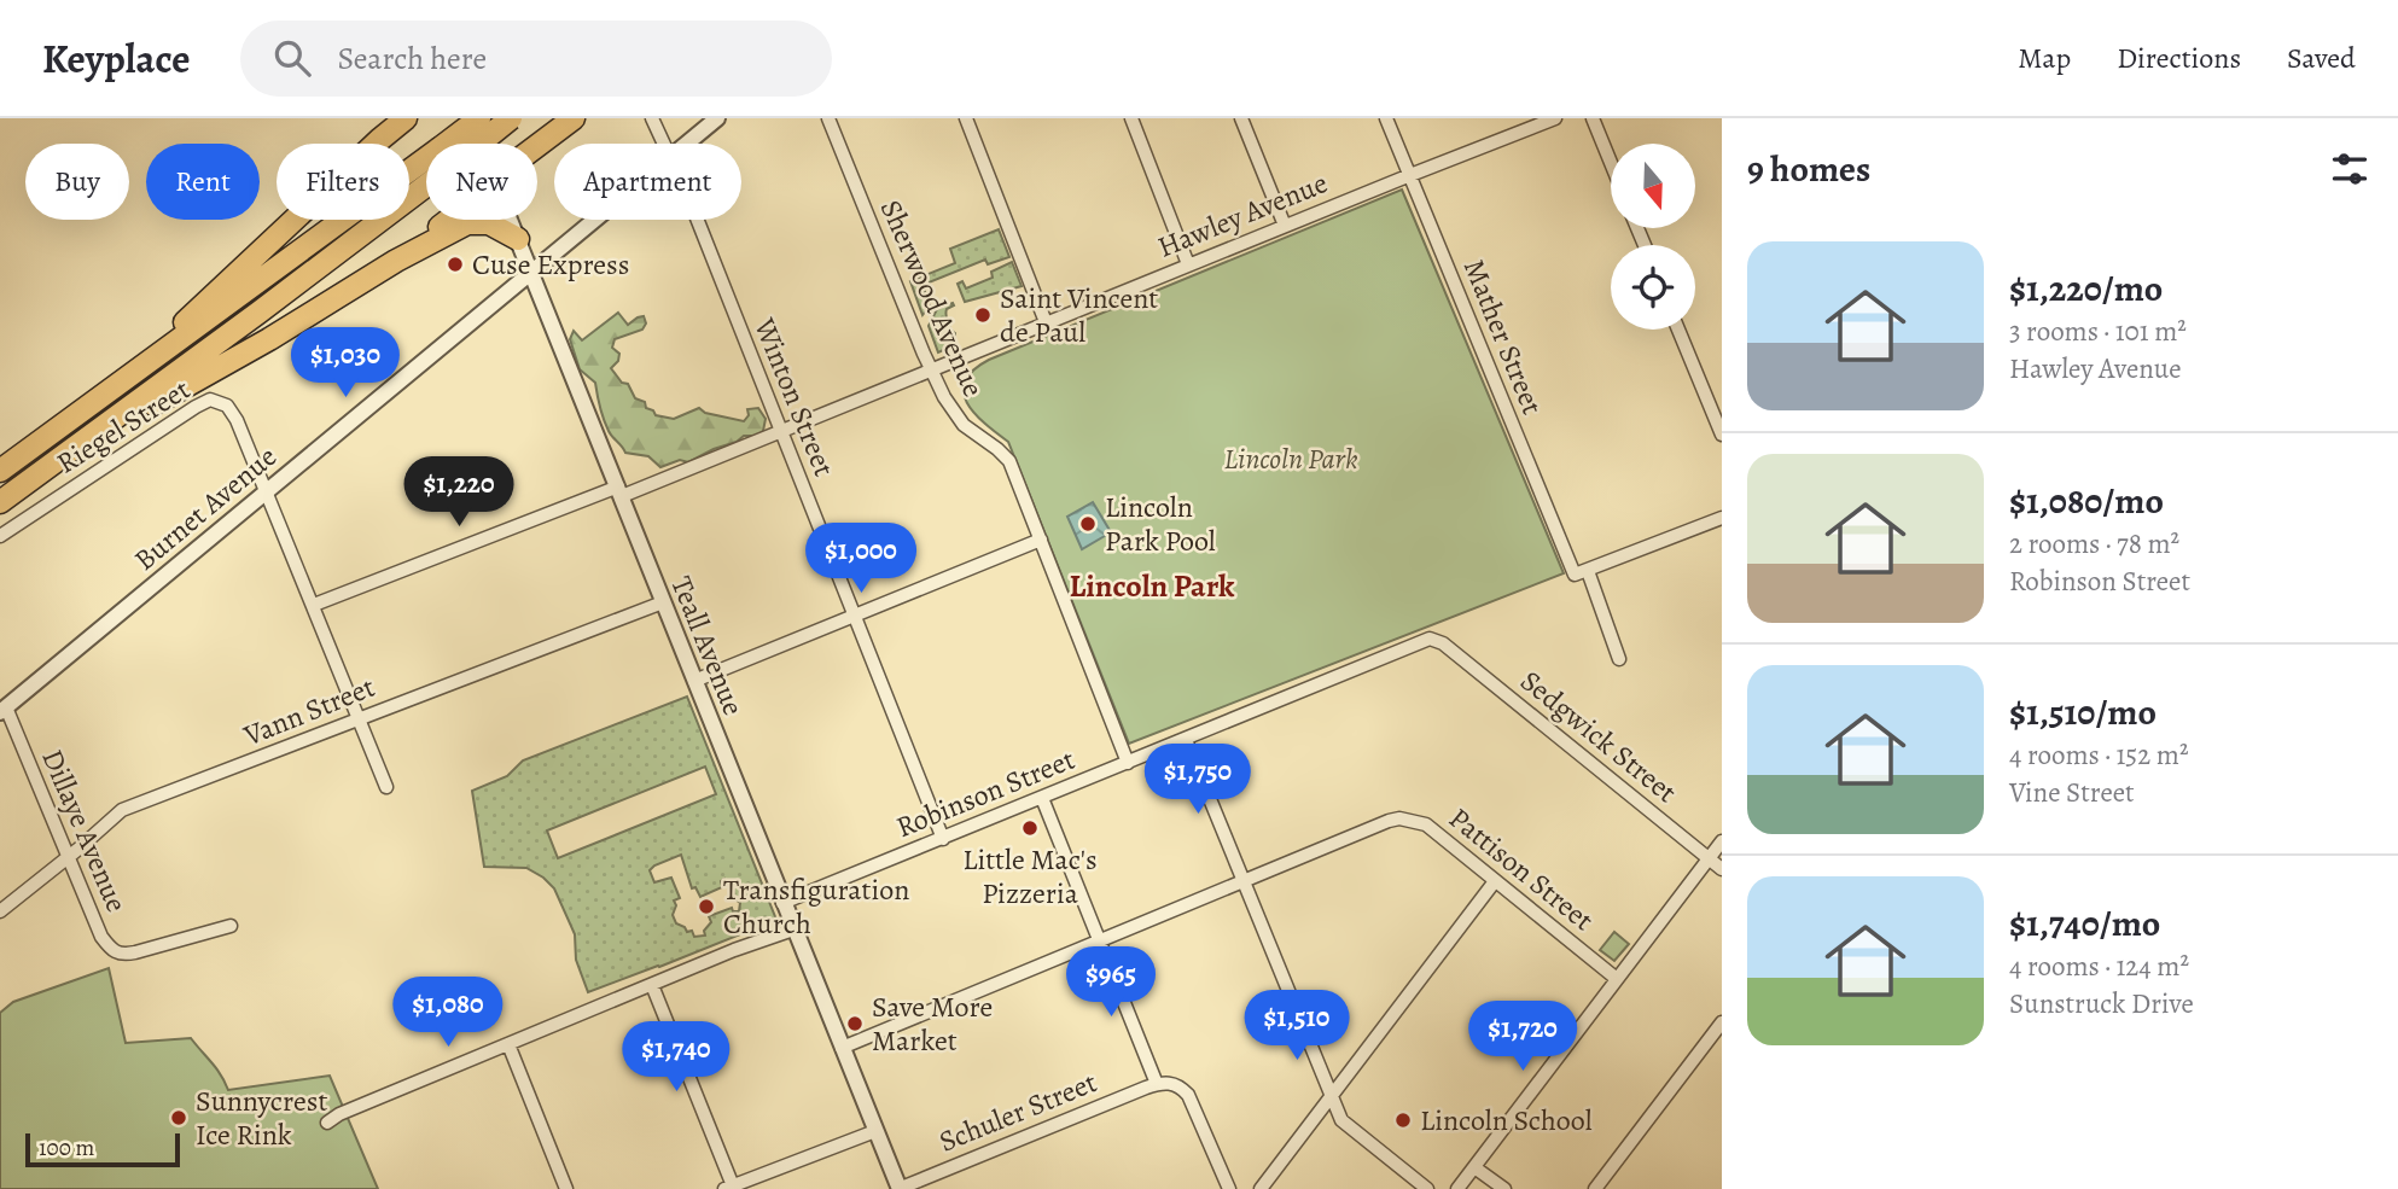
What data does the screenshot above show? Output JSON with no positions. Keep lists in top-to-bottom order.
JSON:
{
  "streets": {
    "street": [
      "Hawley Avenue",
      "Sherwood Avenue",
      "Mather Street",
      "Winton Street",
      "Riegel Street",
      "Burnet Avenue",
      "Teall Avenue",
      "Vann Street",
      "Sedgwick Street",
      "Robinson Street",
      "Dillaye Avenue",
      "Pattison Street",
      "Schuler Street"
    ]
  },
  "crossings": [
    ["Hawley Avenue", "Sherwood Avenue"],
    ["Hawley Avenue", "Mather Street"],
    ["Hawley Avenue", "Winton Street"],
    ["Hawley Avenue", "Teall Avenue"],
    ["Sherwood Avenue", "Robinson Street"],
    ["Winton Street", "Robinson Street"],
    ["Riegel Street", "Burnet Avenue"],
    ["Burnet Avenue", "Teall Avenue"],
    ["Burnet Avenue", "Dillaye Avenue"],
    ["Teall Avenue", "Vann Street"],
    ["Teall Avenue", "Robinson Street"],
    ["Teall Avenue", "Pattison Street"],
    ["Teall Avenue", "Schuler Street"],
    ["Vann Street", "Dillaye Avenue"],
    ["Sedgwick Street", "Robinson Street"]
  ],
  "districts": ["Lincoln Park"],
  "parks": ["Lincoln Park"],
  "places": [
    "Cuse Express",
    "Saint Vincent de Paul",
    "Lincoln Park Pool",
    "Little Mac's Pizzeria",
    "Transfiguration Church",
    "Save More Market",
    "Sunnycrest Ice Rink",
    "Lincoln School"
  ],
  "scale_bar": "100 m",
  "north": "bottom",
  "page": {
    "header": "Keyplace",
    "search": "Search here",
    "nav": ["Map", "Directions", "Saved"],
    "heading": "9 homes",
    "chip": [
      "Buy",
      "Rent",
      "Filters",
      "New",
      "Apartment"
    ],
    "list": [
      {
        "name": "$1,220/mo",
        "note": "3 rooms · 101 m² · Hawley Avenue"
      },
      {
        "name": "$1,080/mo",
        "note": "2 rooms · 78 m² · Robinson Street"
      },
      {
        "name": "$1,510/mo",
        "note": "4 rooms · 152 m² · Vine Street"
      },
      {
        "name": "$1,740/mo",
        "note": "4 rooms · 124 m² · Sunstruck Drive"
      }
    ],
    "price": [
      "$1,030",
      "$1,220",
      "$1,000",
      "$1,750",
      "$965",
      "$1,080",
      "$1,510",
      "$1,720",
      "$1,740"
    ],
    "scale": "100 m"
  }
}
